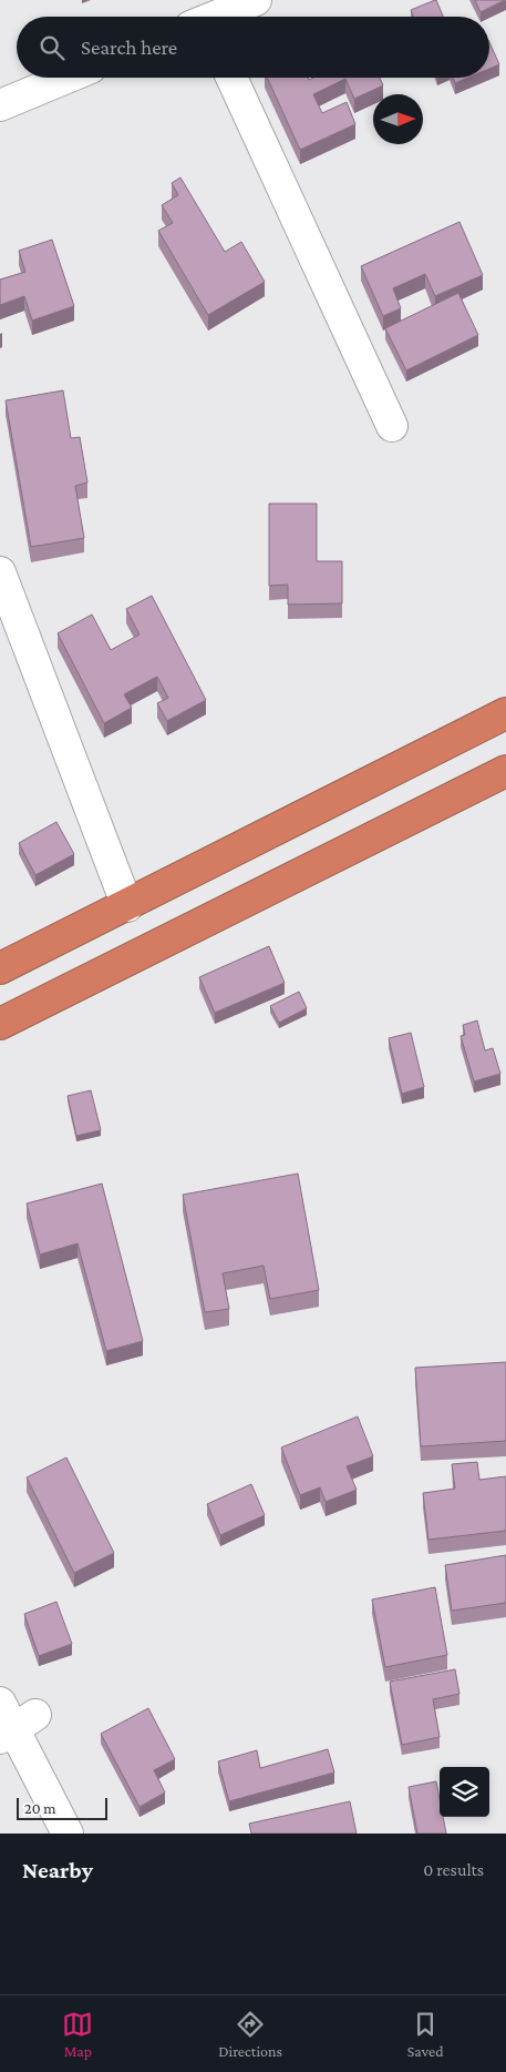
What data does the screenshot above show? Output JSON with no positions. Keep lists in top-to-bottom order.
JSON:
{
  "scale_bar": "20 m",
  "north": "right",
  "page": {
    "search": "Search here",
    "scale": "20 m",
    "heading": ["Nearby", "0 results"],
    "nav": ["Map", "Directions", "Saved"]
  }
}
